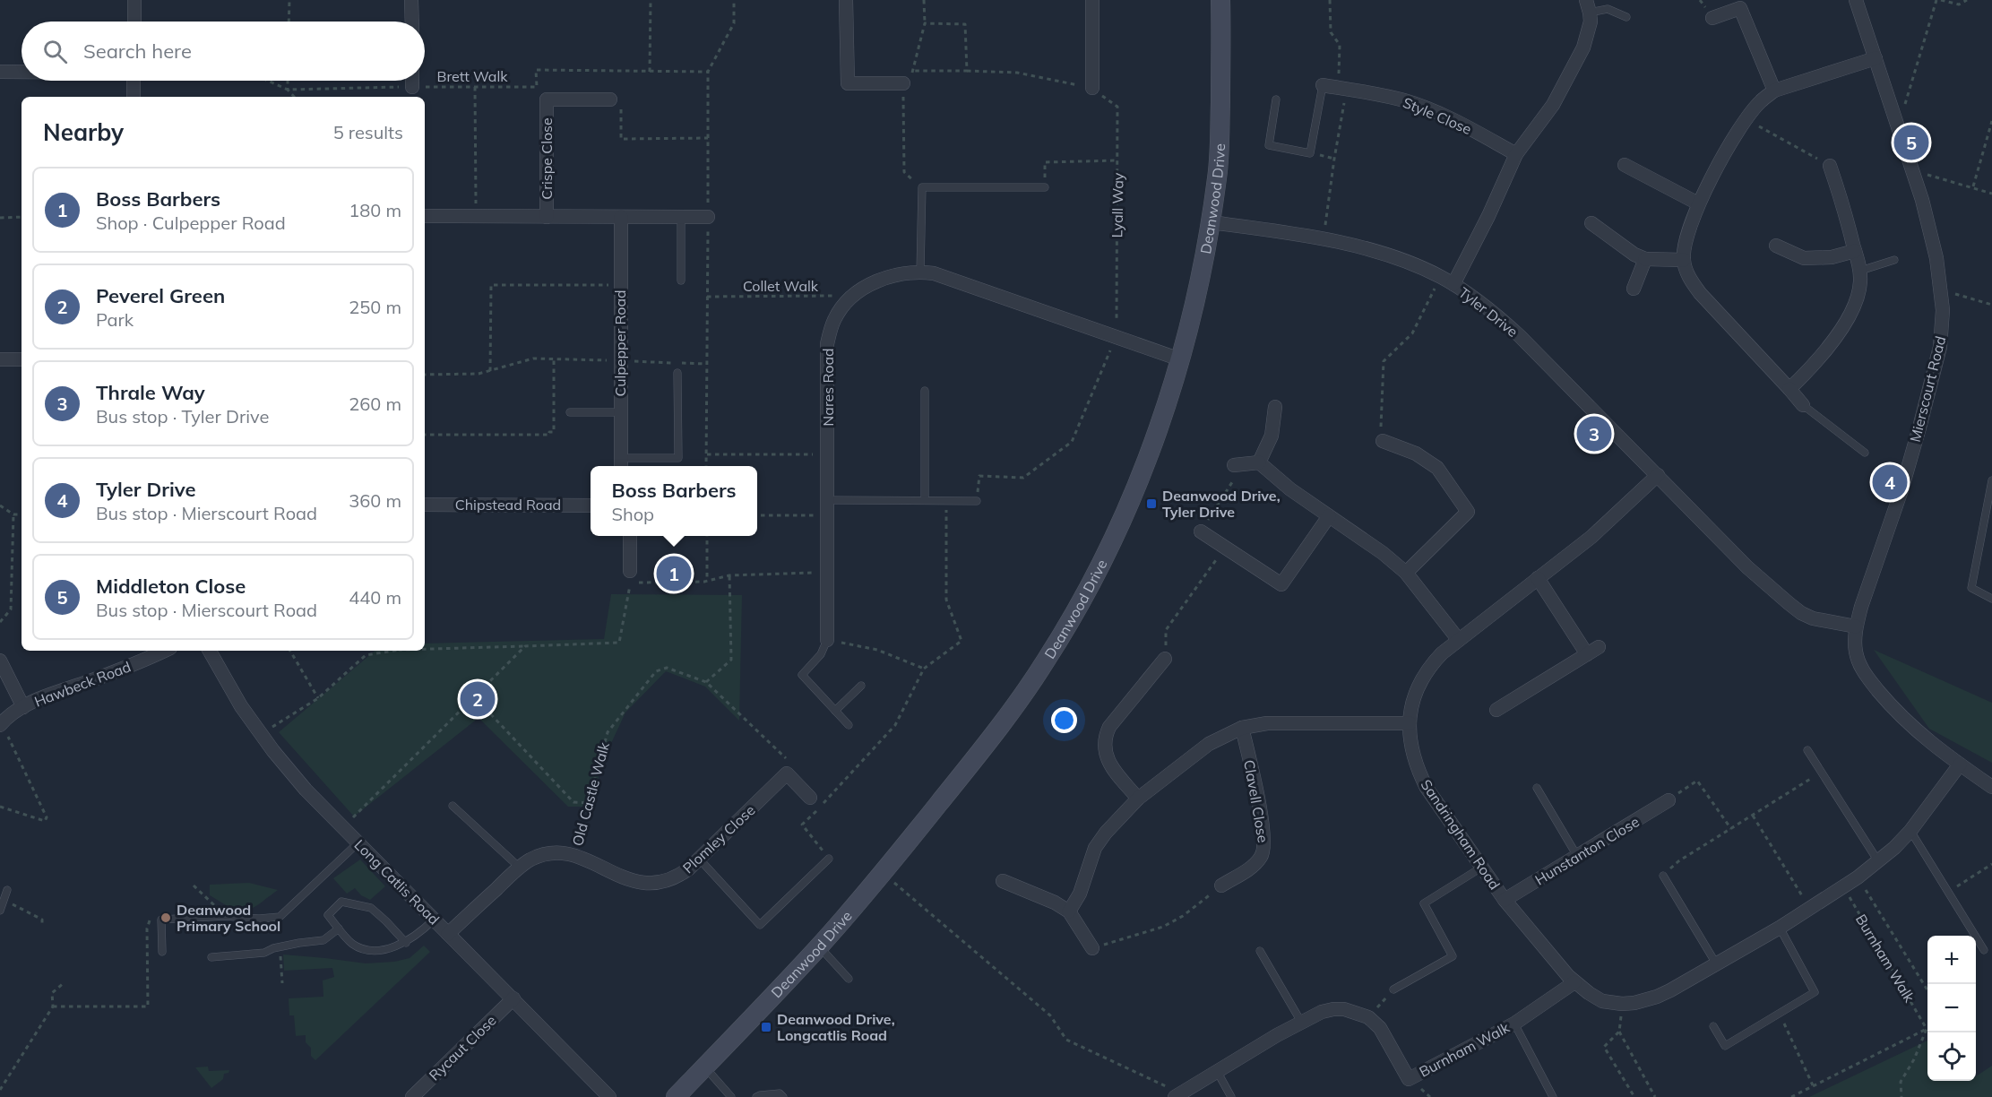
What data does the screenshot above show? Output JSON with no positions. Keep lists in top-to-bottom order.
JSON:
{
  "streets": {
    "street": [
      "Style Close",
      "Crispe Close",
      "Deanwood Drive",
      "Tyler Drive",
      "Culpepper Road",
      "Nares Road",
      "Mierscourt Road",
      "Chipstead Road",
      "Hawbeck Road",
      "Clavell Close",
      "Sandringham Road",
      "Plomley Close",
      "Hunstanton Close",
      "Long Catlis Road",
      "Burnham Walk",
      "Rycaut Close"
    ],
    "path": [
      "Brett Walk",
      "Lyall Way",
      "Collet Walk",
      "Old Castle Walk"
    ]
  },
  "crossings": [
    ["Deanwood Drive", "Tyler Drive"],
    ["Deanwood Drive", "Nares Road"],
    ["Lyall Way", "Nares Road"],
    ["Collet Walk", "Nares Road"],
    ["Tyler Drive", "Mierscourt Road"],
    ["Tyler Drive", "Sandringham Road"],
    ["Mierscourt Road", "Sandringham Road"],
    ["Old Castle Walk", "Plomley Close"],
    ["Sandringham Road", "Hunstanton Close"],
    ["Sandringham Road", "Burnham Walk"],
    ["Plomley Close", "Long Catlis Road"],
    ["Long Catlis Road", "Rycaut Close"]
  ],
  "places": {
    "transit": ["Deanwood Drive, Tyler Drive", "Deanwood Drive, Longcatlis Road"],
    "other": ["Deanwood Primary School"]
  },
  "page": {
    "search": "Search here",
    "heading": ["Nearby", "5 results"],
    "pins": [
      "5",
      "3",
      "4",
      "1",
      "2"
    ],
    "list": [
      {
        "mark": "1",
        "name": "Boss Barbers",
        "note": "Shop · Culpepper Road",
        "value": "180 m"
      },
      {
        "mark": "2",
        "name": "Peverel Green",
        "note": "Park",
        "value": "250 m"
      },
      {
        "mark": "3",
        "name": "Thrale Way",
        "note": "Bus stop · Tyler Drive",
        "value": "260 m"
      },
      {
        "mark": "4",
        "name": "Tyler Drive",
        "note": "Bus stop · Mierscourt Road",
        "value": "360 m"
      },
      {
        "mark": "5",
        "name": "Middleton Close",
        "note": "Bus stop · Mierscourt Road",
        "value": "440 m"
      }
    ],
    "popup": ["Boss Barbers", "Shop"],
    "map_buttons": ["+", "−"]
  }
}
